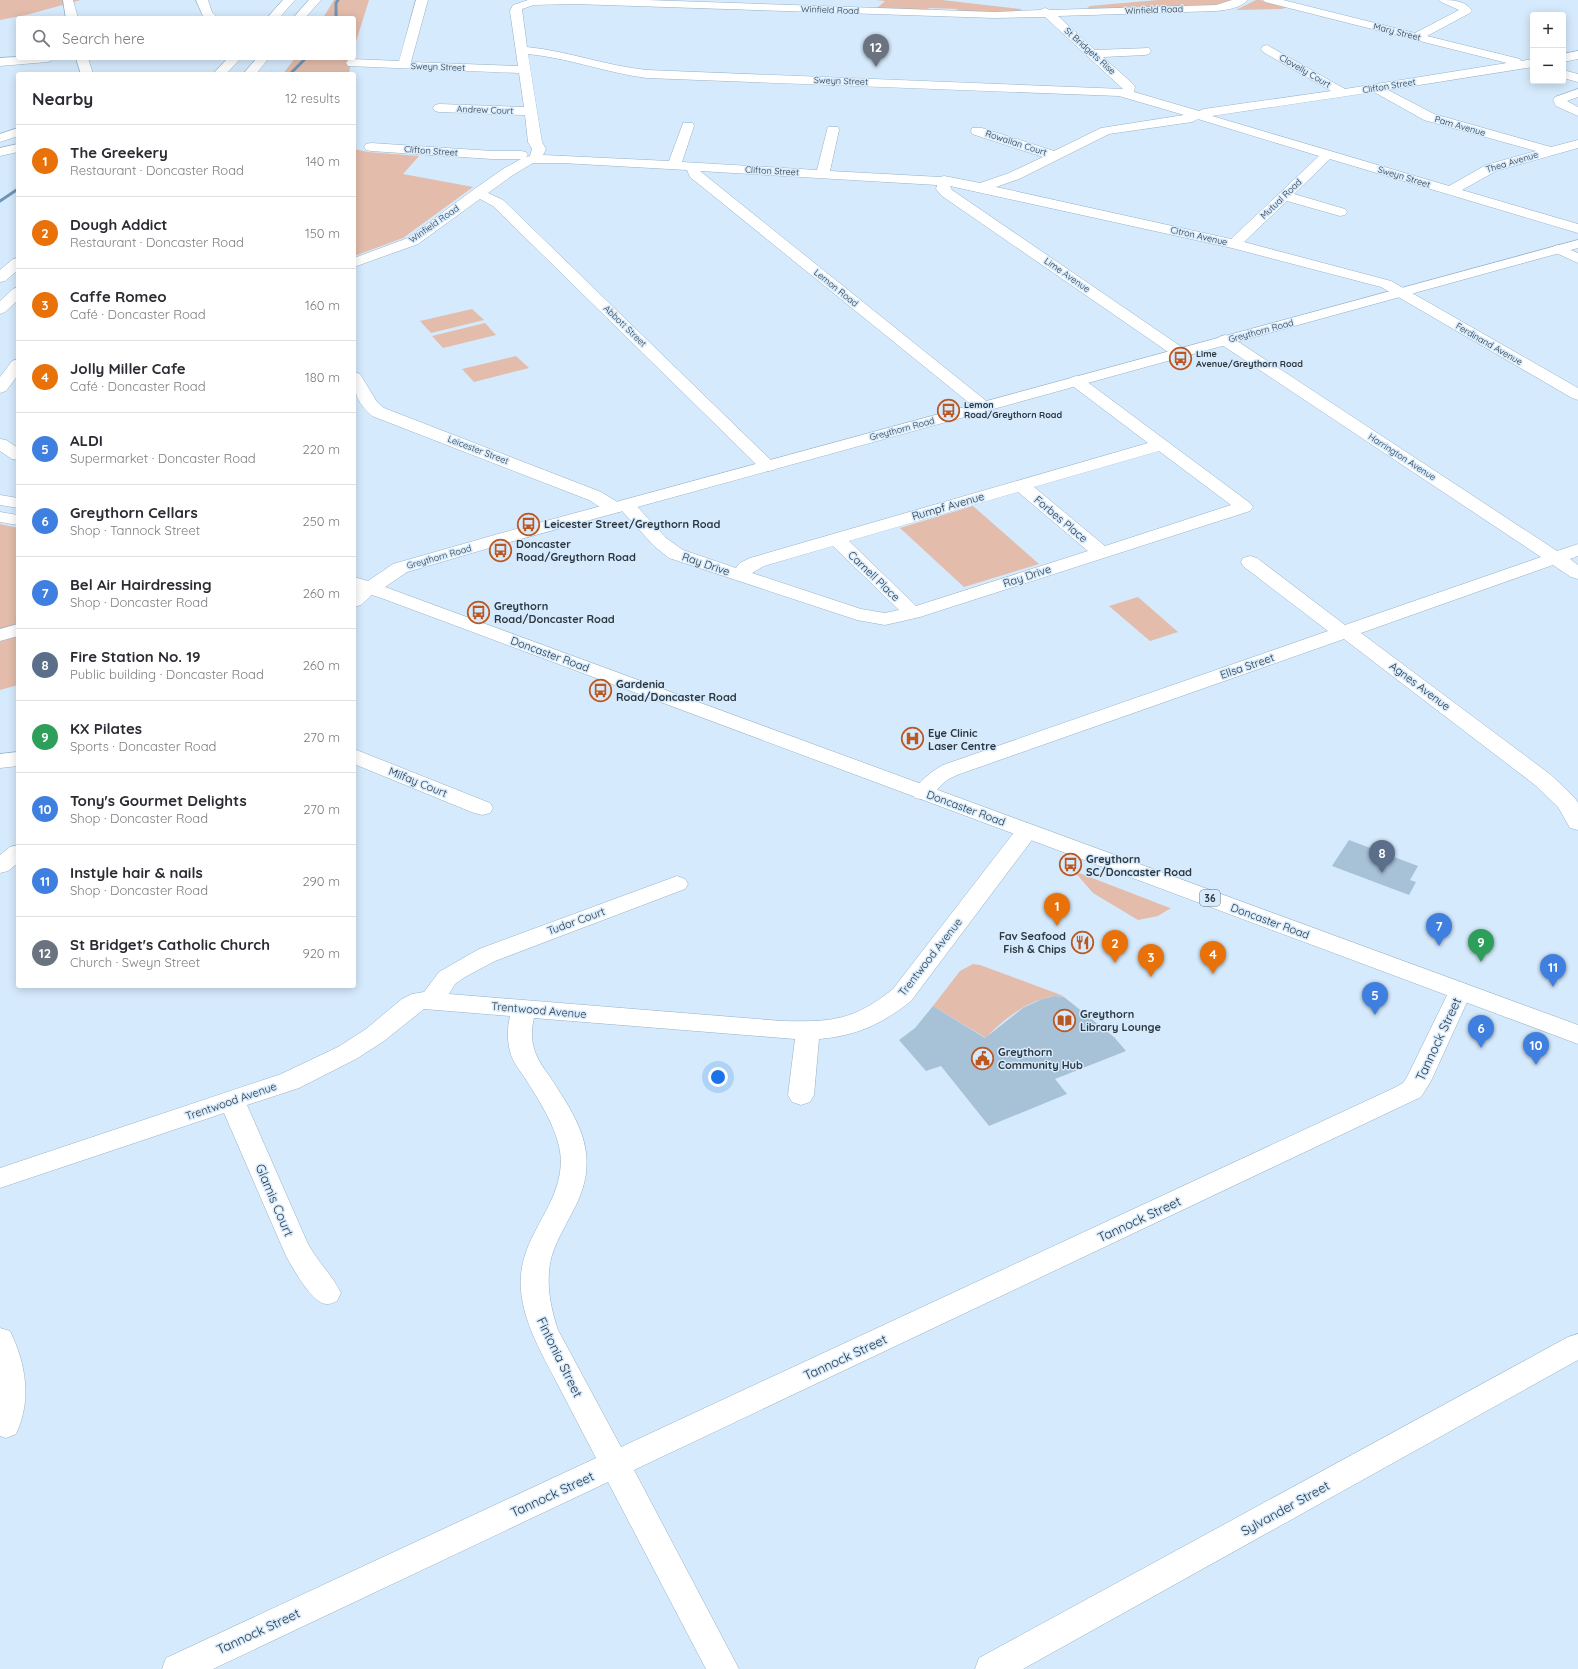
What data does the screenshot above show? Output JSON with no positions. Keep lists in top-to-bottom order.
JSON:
{
  "streets": {
    "main road": [
      "Winfield Road",
      "Mary Street",
      "St Bridgets Rise",
      "Sweyn Street",
      "Clovelly Court",
      "Clifton Street",
      "Andrew Court",
      "Pam Avenue",
      "Rowallan Court",
      "Thea Avenue",
      "Mutual Road",
      "Citron Avenue",
      "Lime Avenue",
      "Lemon Road",
      "Abbott Street",
      "Greythorn Road",
      "Ferdinand Avenue",
      "Leicester Street",
      "Harrington Avenue",
      "Rumpf Avenue",
      "Forbes Place",
      "Ray Drive",
      "Carnell Place",
      "Doncaster Road",
      "Ellsa Street",
      "Agnes Avenue",
      "Milfay Court",
      "36",
      "Tudor Court",
      "Trentwood Avenue",
      "Tannock Street",
      "Glamis Court",
      "Fintonia Street",
      "Sylvander Street"
    ]
  },
  "crossings": [
    ["Winfield Road", "St Bridgets Rise"],
    ["Winfield Road", "Clifton Street"],
    ["Winfield Road", "Abbott Street"],
    ["Mary Street", "Clifton Street"],
    ["St Bridgets Rise", "Sweyn Street"],
    ["Sweyn Street", "Clifton Street"],
    ["Sweyn Street", "Thea Avenue"],
    ["Sweyn Street", "Mutual Road"],
    ["Clovelly Court", "Clifton Street"],
    ["Clifton Street", "Pam Avenue"],
    ["Clifton Street", "Rowallan Court"],
    ["Clifton Street", "Citron Avenue"],
    ["Clifton Street", "Lime Avenue"],
    ["Clifton Street", "Lemon Road"],
    ["Pam Avenue", "Thea Avenue"],
    ["Mutual Road", "Citron Avenue"],
    ["Citron Avenue", "Greythorn Road"],
    ["Citron Avenue", "Ferdinand Avenue"],
    ["Lime Avenue", "Greythorn Road"],
    ["Lemon Road", "Greythorn Road"],
    ["Abbott Street", "Greythorn Road"],
    ["Greythorn Road", "Ferdinand Avenue"],
    ["Greythorn Road", "Leicester Street"],
    ["Greythorn Road", "Harrington Avenue"],
    ["Greythorn Road", "Ray Drive"],
    ["Greythorn Road", "Doncaster Road"],
    ["Leicester Street", "Ray Drive"],
    ["Harrington Avenue", "Ellsa Street"],
    ["Rumpf Avenue", "Forbes Place"],
    ["Rumpf Avenue", "Ray Drive"],
    ["Rumpf Avenue", "Carnell Place"],
    ["Forbes Place", "Ray Drive"],
    ["Ray Drive", "Carnell Place"],
    ["Doncaster Road", "Ellsa Street"],
    ["Doncaster Road", "Trentwood Avenue"],
    ["Doncaster Road", "Tannock Street"],
    ["Ellsa Street", "Agnes Avenue"],
    ["Tudor Court", "Trentwood Avenue"],
    ["Trentwood Avenue", "Glamis Court"],
    ["Trentwood Avenue", "Fintonia Street"],
    ["Tannock Street", "Fintonia Street"]
  ],
  "places": {
    "bus stop": [
      "Lime Avenue/Greythorn Road",
      "Lemon Road/Greythorn Road",
      "Leicester Street/Greythorn Road",
      "Doncaster Road/Greythorn Road",
      "Greythorn Road/Doncaster Road",
      "Gardenia Road/Doncaster Road",
      "Greythorn SC/Doncaster Road"
    ],
    "hospital": ["Eye Clinic Laser Centre"],
    "restaurant": ["Fav Seafood Fish & Chips"],
    "library": ["Greythorn Library Lounge"],
    "public building": ["Greythorn Community Hub"]
  },
  "page": {
    "map_buttons": ["+", "−"],
    "search": "Search here",
    "pins": [
      "12",
      "8",
      "1",
      "7",
      "9",
      "2",
      "4",
      "3",
      "11",
      "5",
      "6",
      "10"
    ],
    "heading": ["Nearby", "12 results"],
    "list": [
      {
        "mark": "1",
        "name": "The Greekery",
        "note": "Restaurant · Doncaster Road",
        "value": "140 m"
      },
      {
        "mark": "2",
        "name": "Dough Addict",
        "note": "Restaurant · Doncaster Road",
        "value": "150 m"
      },
      {
        "mark": "3",
        "name": "Caffe Romeo",
        "note": "Café · Doncaster Road",
        "value": "160 m"
      },
      {
        "mark": "4",
        "name": "Jolly Miller Cafe",
        "note": "Café · Doncaster Road",
        "value": "180 m"
      },
      {
        "mark": "5",
        "name": "ALDI",
        "note": "Supermarket · Doncaster Road",
        "value": "220 m"
      },
      {
        "mark": "6",
        "name": "Greythorn Cellars",
        "note": "Shop · Tannock Street",
        "value": "250 m"
      },
      {
        "mark": "7",
        "name": "Bel Air Hairdressing",
        "note": "Shop · Doncaster Road",
        "value": "260 m"
      },
      {
        "mark": "8",
        "name": "Fire Station No. 19",
        "note": "Public building · Doncaster Road",
        "value": "260 m"
      },
      {
        "mark": "9",
        "name": "KX Pilates",
        "note": "Sports · Doncaster Road",
        "value": "270 m"
      },
      {
        "mark": "10",
        "name": "Tony's Gourmet Delights",
        "note": "Shop · Doncaster Road",
        "value": "270 m"
      },
      {
        "mark": "11",
        "name": "Instyle hair & nails",
        "note": "Shop · Doncaster Road",
        "value": "290 m"
      },
      {
        "mark": "12",
        "name": "St Bridget's Catholic Church",
        "note": "Church · Sweyn Street",
        "value": "920 m"
      }
    ]
  }
}
